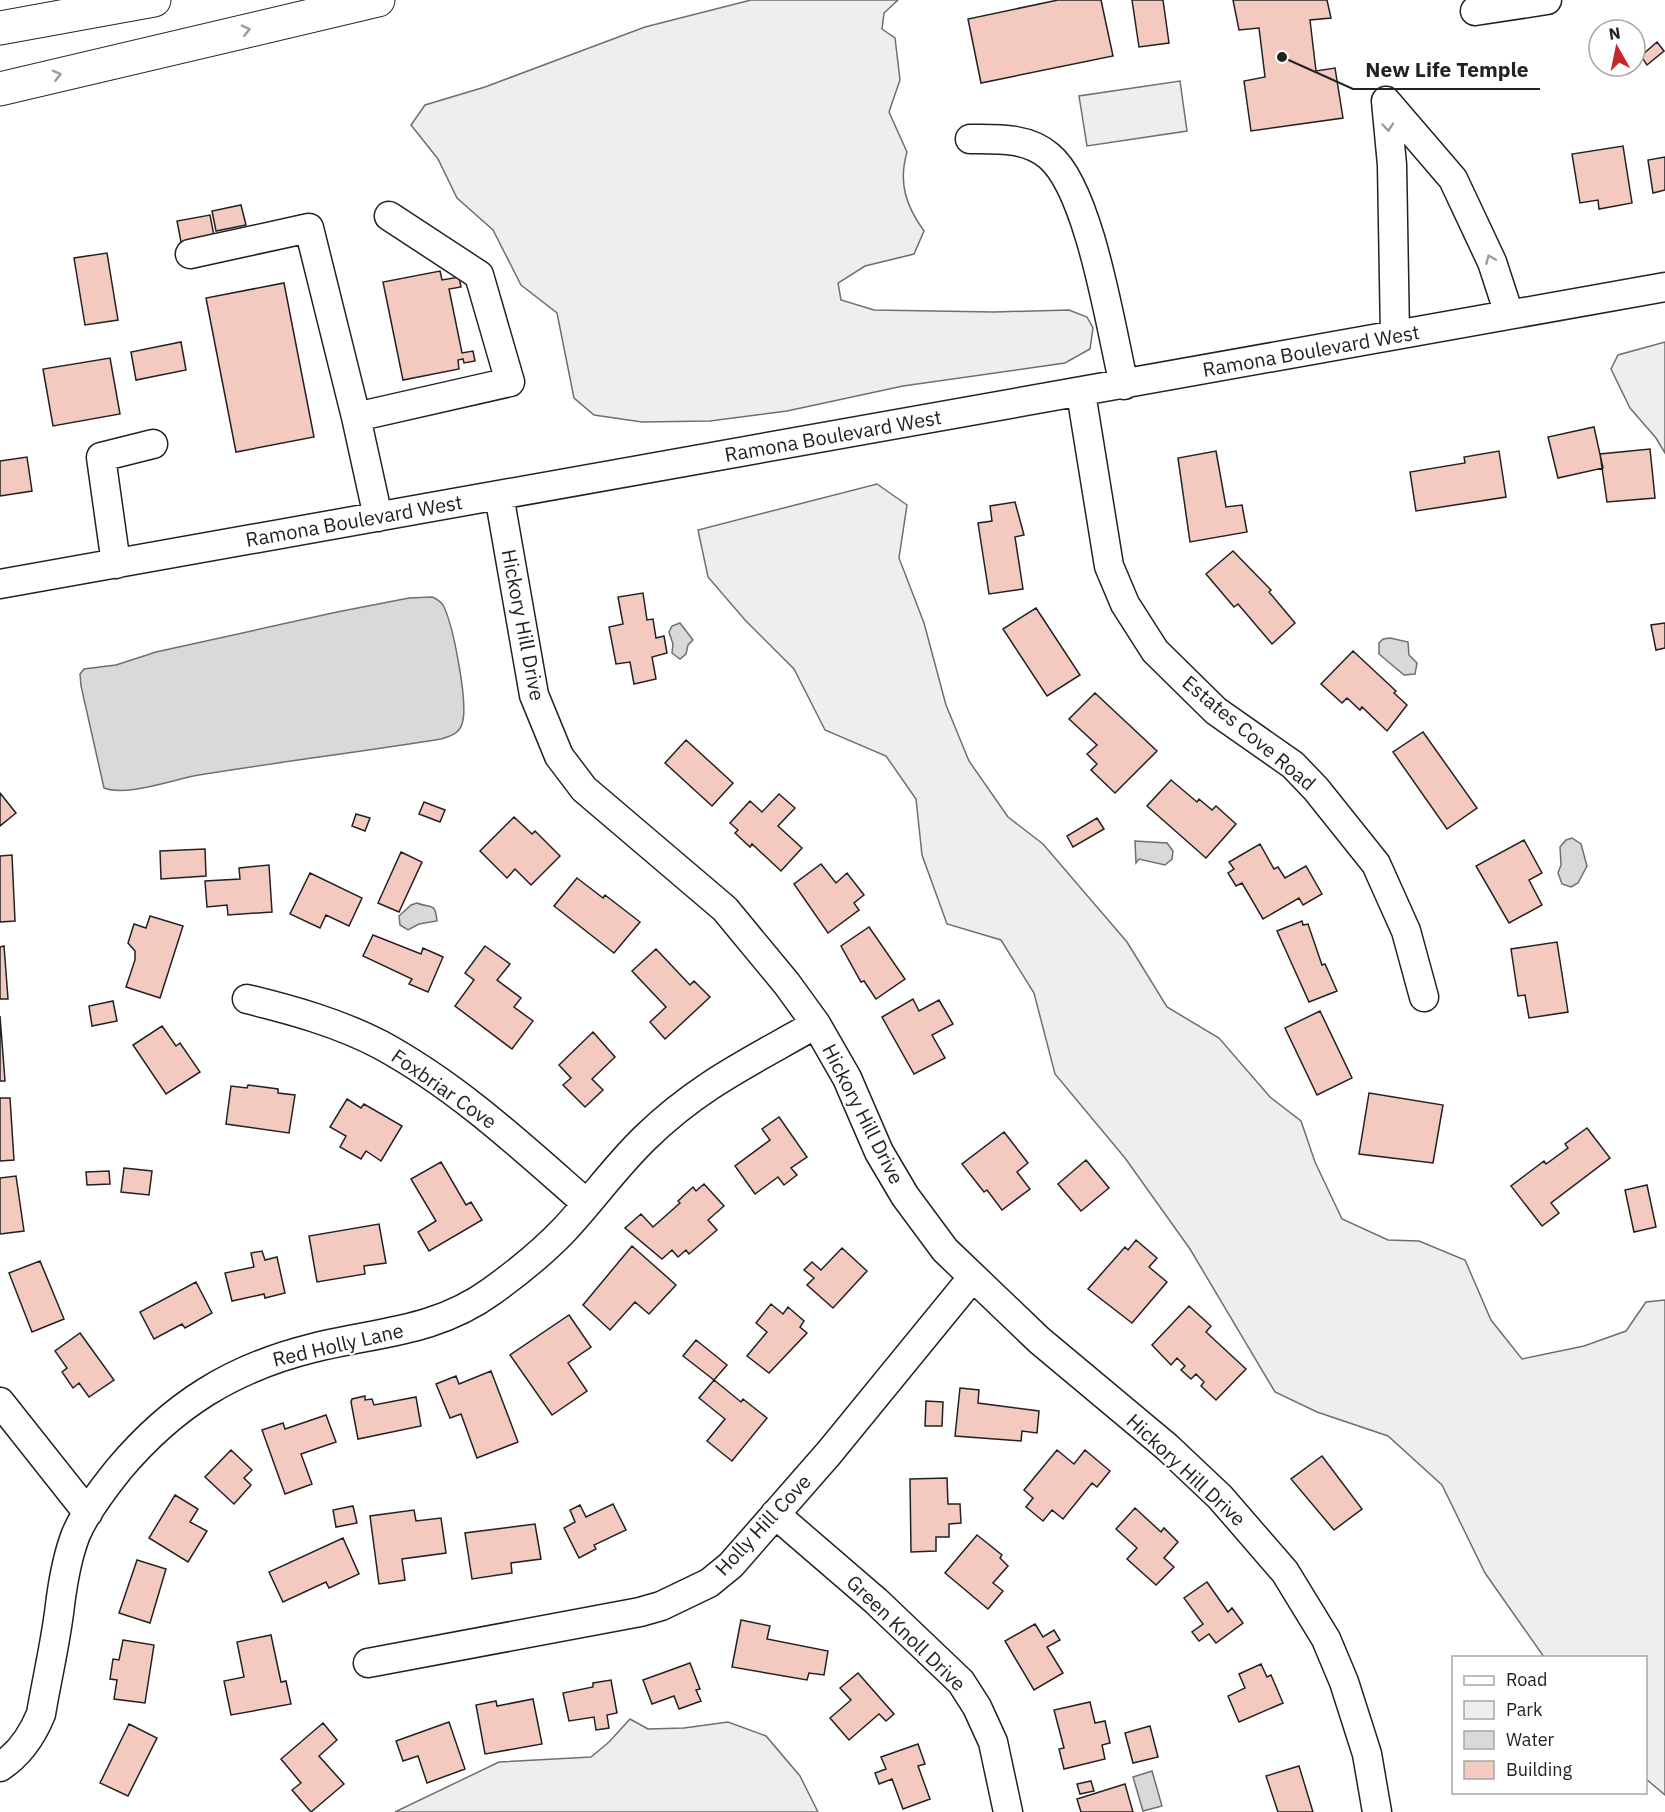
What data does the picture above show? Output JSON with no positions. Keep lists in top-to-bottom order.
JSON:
{
  "streets": {
    "street": [
      "Ramona Boulevard West",
      "Hickory Hill Drive",
      "Estates Cove Road",
      "Foxbriar Cove",
      "Red Holly Lane",
      "Holly Hill Cove",
      "Green Knoll Drive"
    ]
  },
  "crossings": [
    ["Ramona Boulevard West", "Hickory Hill Drive"],
    ["Ramona Boulevard West", "Estates Cove Road"],
    ["Hickory Hill Drive", "Red Holly Lane"],
    ["Hickory Hill Drive", "Holly Hill Cove"],
    ["Foxbriar Cove", "Red Holly Lane"],
    ["Holly Hill Cove", "Green Knoll Drive"]
  ],
  "places": ["New Life Temple"],
  "legend": [
    "Road",
    "Park",
    "Water",
    "Building"
  ],
  "north": "top"
}
